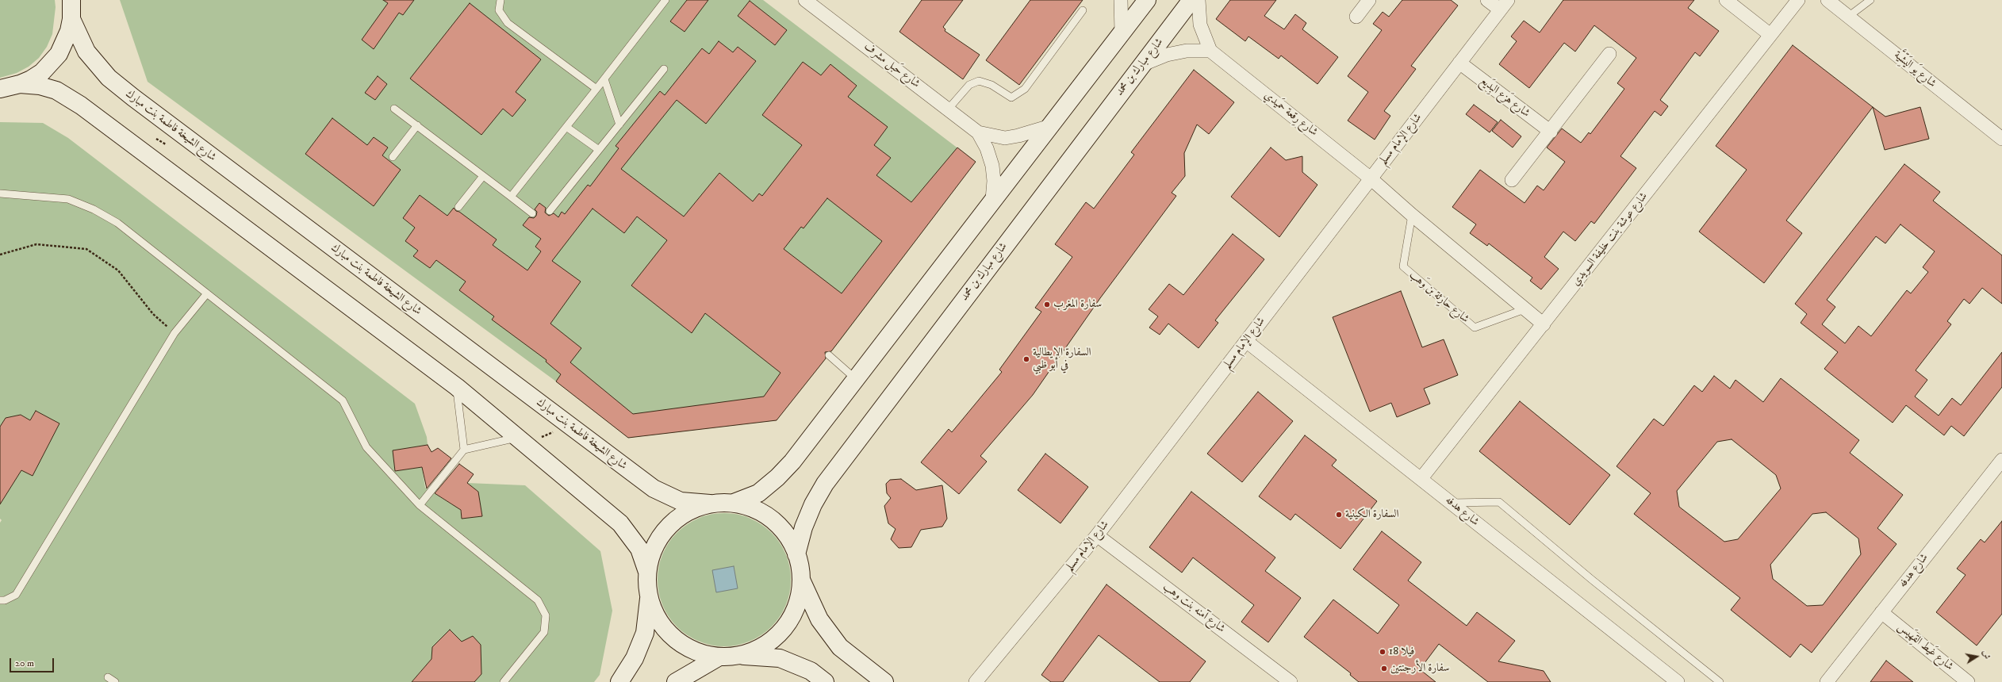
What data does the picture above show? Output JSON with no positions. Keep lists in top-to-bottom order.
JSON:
{
  "streets": {
    "main road": ["شارع مبارك بن محمد", "شارع الشيخة فاطمة بنت مبارك"],
    "street": [
      "شارع حَبل مشرف",
      "شارع يَو اليَشِّيَّة",
      "شارع هَزع البِدَيع",
      "شارع رِقعة حمَيدي",
      "شارع الإمام مسلم",
      "شارع عوشة بنت خليفة السويدي",
      "شارع هدفه",
      "شارع آمنه بنت وهب",
      "شارع غَيط القِهَيس"
    ],
    "lane": ["شارع حارِثة بن وَهب"]
  },
  "crossings": [
    ["شارع هَزع البِدَيع", "شارع الإمام مسلم"],
    ["شارع رِقعة حمَيدي", "شارع الإمام مسلم"],
    ["شارع الإمام مسلم", "شارع هدفه"],
    ["شارع الإمام مسلم", "شارع آمنه بنت وهب"],
    ["شارع عوشة بنت خليفة السويدي", "شارع هدفه"],
    ["شارع هدفه", "شارع غَيط القِهَيس"]
  ],
  "places": [
    "سفارة المغرب",
    "السفارة الإيطالية في أبو ظبي",
    "السفارة الكينية",
    "فيلا 18",
    "سفارة الأرجنتين"
  ],
  "scale_bar": "20 m",
  "north": "right"
}
